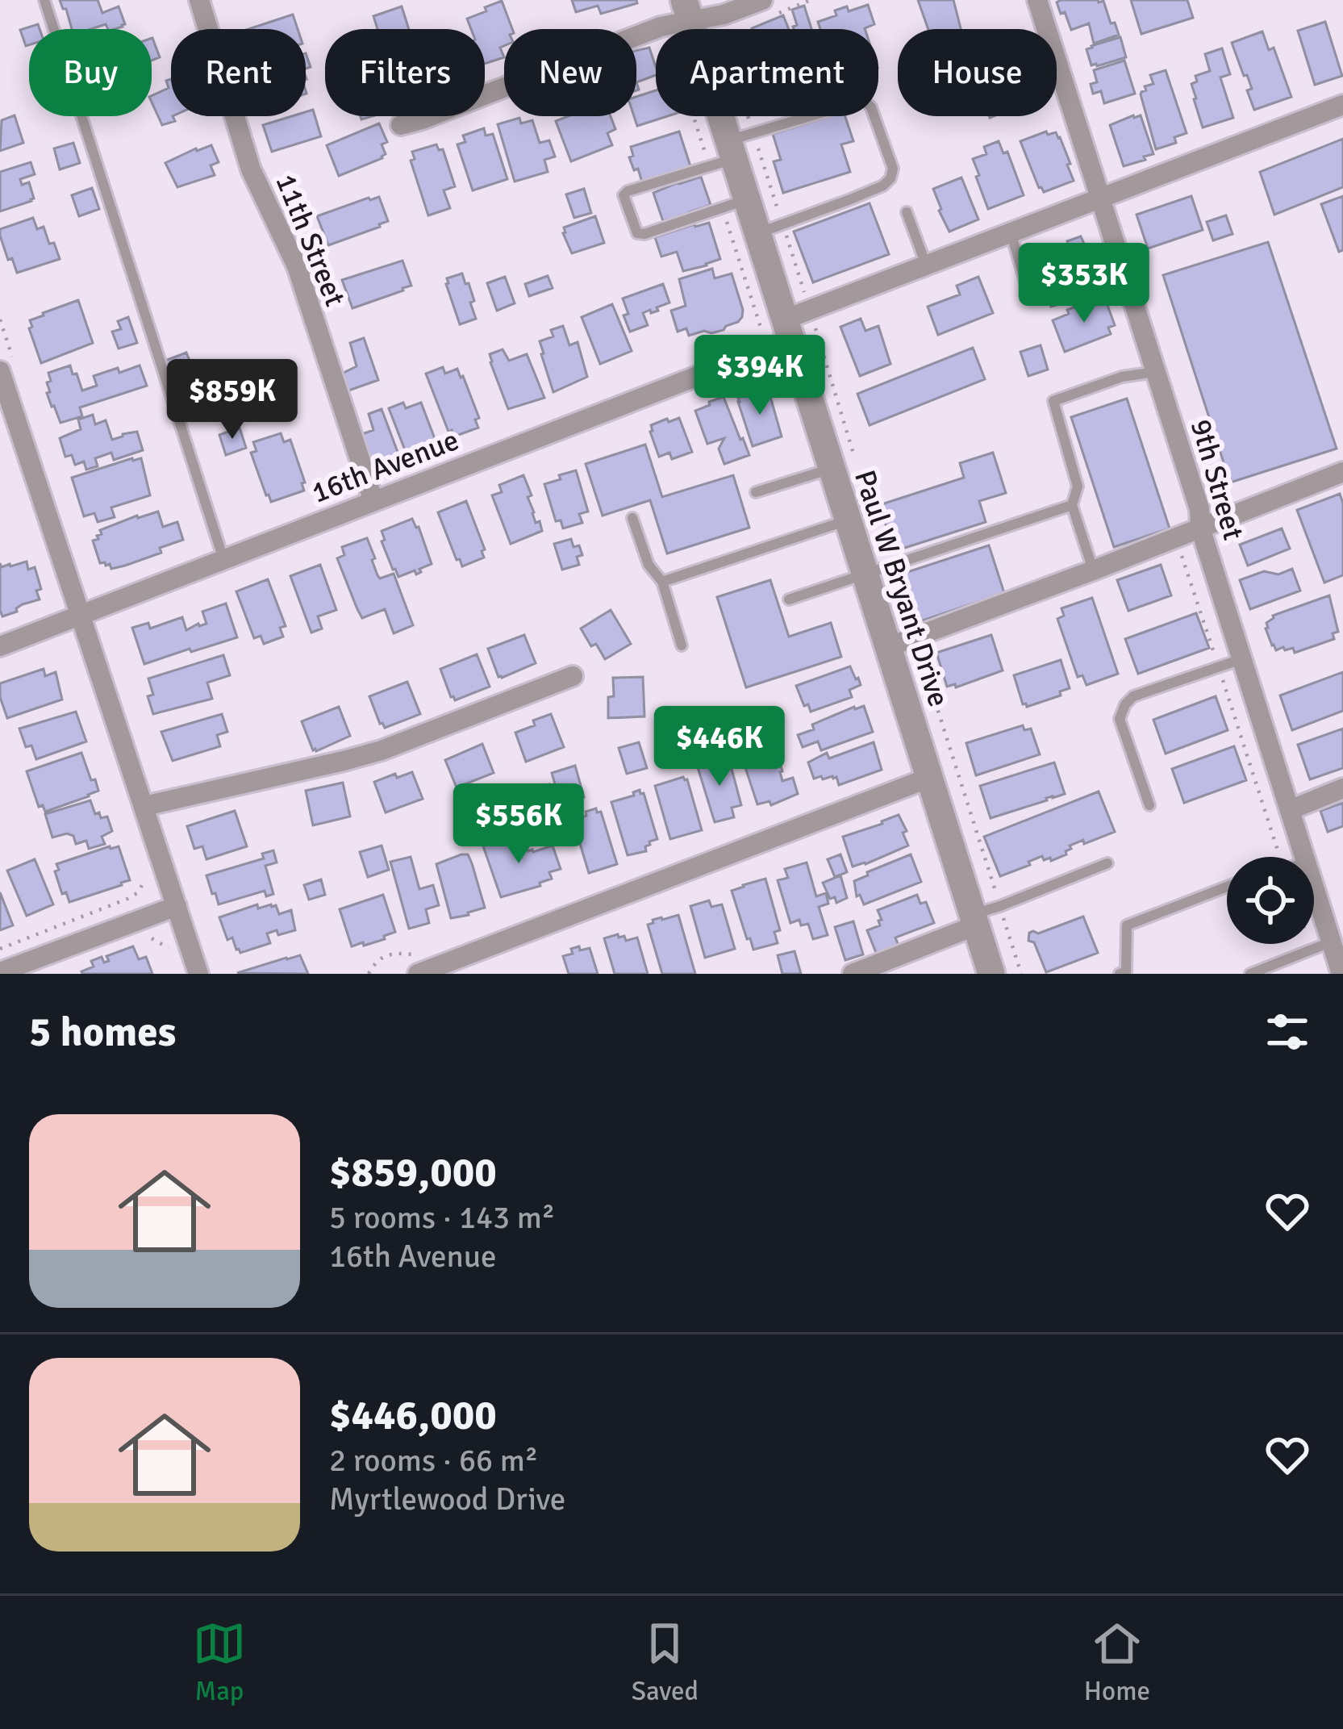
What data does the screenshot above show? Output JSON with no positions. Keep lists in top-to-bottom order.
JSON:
{
  "streets": {
    "street": [
      "11th Street",
      "16th Avenue",
      "9th Street",
      "Paul W Bryant Drive"
    ]
  },
  "crossings": [
    ["11th Street", "16th Avenue"],
    ["16th Avenue", "9th Street"],
    ["16th Avenue", "Paul W Bryant Drive"]
  ],
  "page": {
    "chip": [
      "Buy",
      "Rent",
      "Filters",
      "New",
      "Apartment",
      "House"
    ],
    "price": [
      "$353K",
      "$394K",
      "$859K",
      "$446K",
      "$556K"
    ],
    "heading": "5 homes",
    "list": [
      {
        "name": "$859,000",
        "note": "5 rooms · 143 m² · 16th Avenue"
      },
      {
        "name": "$446,000",
        "note": "2 rooms · 66 m² · Myrtlewood Drive"
      }
    ],
    "tabs": ["Map", "Saved", "Home"]
  }
}
